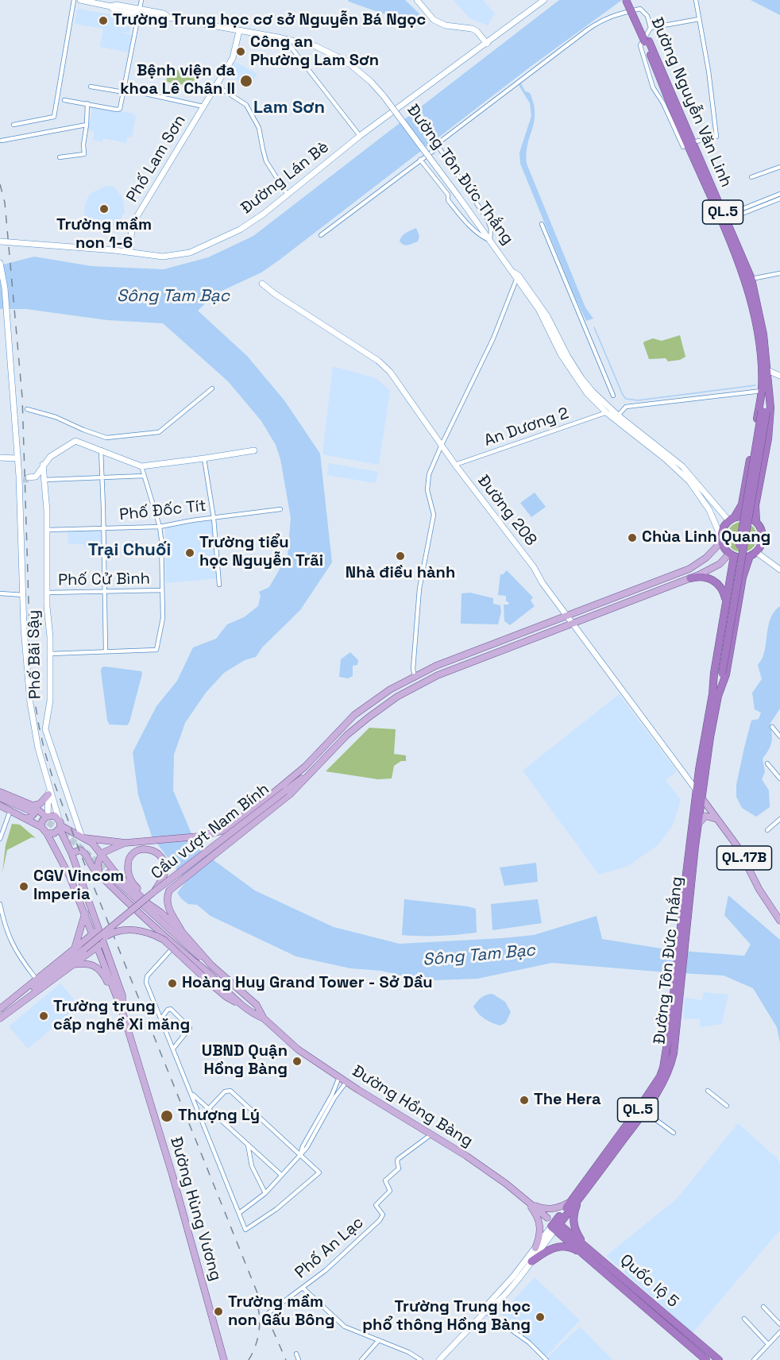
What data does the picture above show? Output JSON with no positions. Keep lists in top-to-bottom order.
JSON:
{
  "streets": {
    "highway": [
      "Đường Nguyễn Văn Linh",
      "Đường Tôn Đức Thắng",
      "QL.5",
      "Quốc lộ 5"
    ],
    "main road": [
      "Phố Lam Sơn",
      "Đường Lán Bè",
      "Đường 208",
      "Phố Bãi Sậy",
      "Cầu vượt Nam Bính",
      "QL.17B",
      "Đường Hồng Bàng",
      "Đường Hùng Vương"
    ],
    "street": [
      "An Dương 2",
      "Phố Đốc Tít",
      "Phố Cử Bình",
      "Phố An Lạc"
    ]
  },
  "crossings": [
    ["Đường Nguyễn Văn Linh", "Đường Tôn Đức Thắng"],
    ["Phố Lam Sơn", "Đường Tôn Đức Thắng"],
    ["Phố Lam Sơn", "Đường Lán Bè"],
    ["Đường Tôn Đức Thắng", "An Dương 2"],
    ["Đường Tôn Đức Thắng", "Đường 208"],
    ["Đường Tôn Đức Thắng", "QL.17B"],
    ["Đường Tôn Đức Thắng", "Đường Hồng Bàng"],
    ["Đường Tôn Đức Thắng", "Quốc lộ 5"],
    ["An Dương 2", "Đường 208"],
    ["Phố Đốc Tít", "Phố Bãi Sậy"],
    ["Phố Cử Bình", "Phố Bãi Sậy"],
    ["Phố Bãi Sậy", "Đường Hồng Bàng"],
    ["Cầu vượt Nam Bính", "Đường Hồng Bàng"],
    ["Đường Hồng Bàng", "Đường Hùng Vương"],
    ["Đường Hồng Bàng", "Phố An Lạc"],
    ["Đường Hồng Bàng", "Quốc lộ 5"]
  ],
  "districts": ["Lam Sơn", "Trại Chuối"],
  "water": ["Sông Tam Bạc"],
  "places": [
    "Trường Trung học cơ sở Nguyễn Bá Ngọc",
    "Công an Phường Lam Sơn",
    "Bệnh viện đa khoa Lê Chân II",
    "Trường mầm non 1-6",
    "Chùa Linh Quang",
    "Trường tiểu học Nguyễn Trãi",
    "Nhà điều hành",
    "CGV Vincom Imperia",
    "Hoàng Huy Grand Tower - Sở Dầu",
    "Trường trung cấp nghề Xi măng",
    "UBND Quận Hồng Bàng",
    "The Hera",
    "Thượng Lý",
    "Trường mầm non Gấu Bông",
    "Trường Trung học phổ thông Hồng Bàng"
  ]
}
